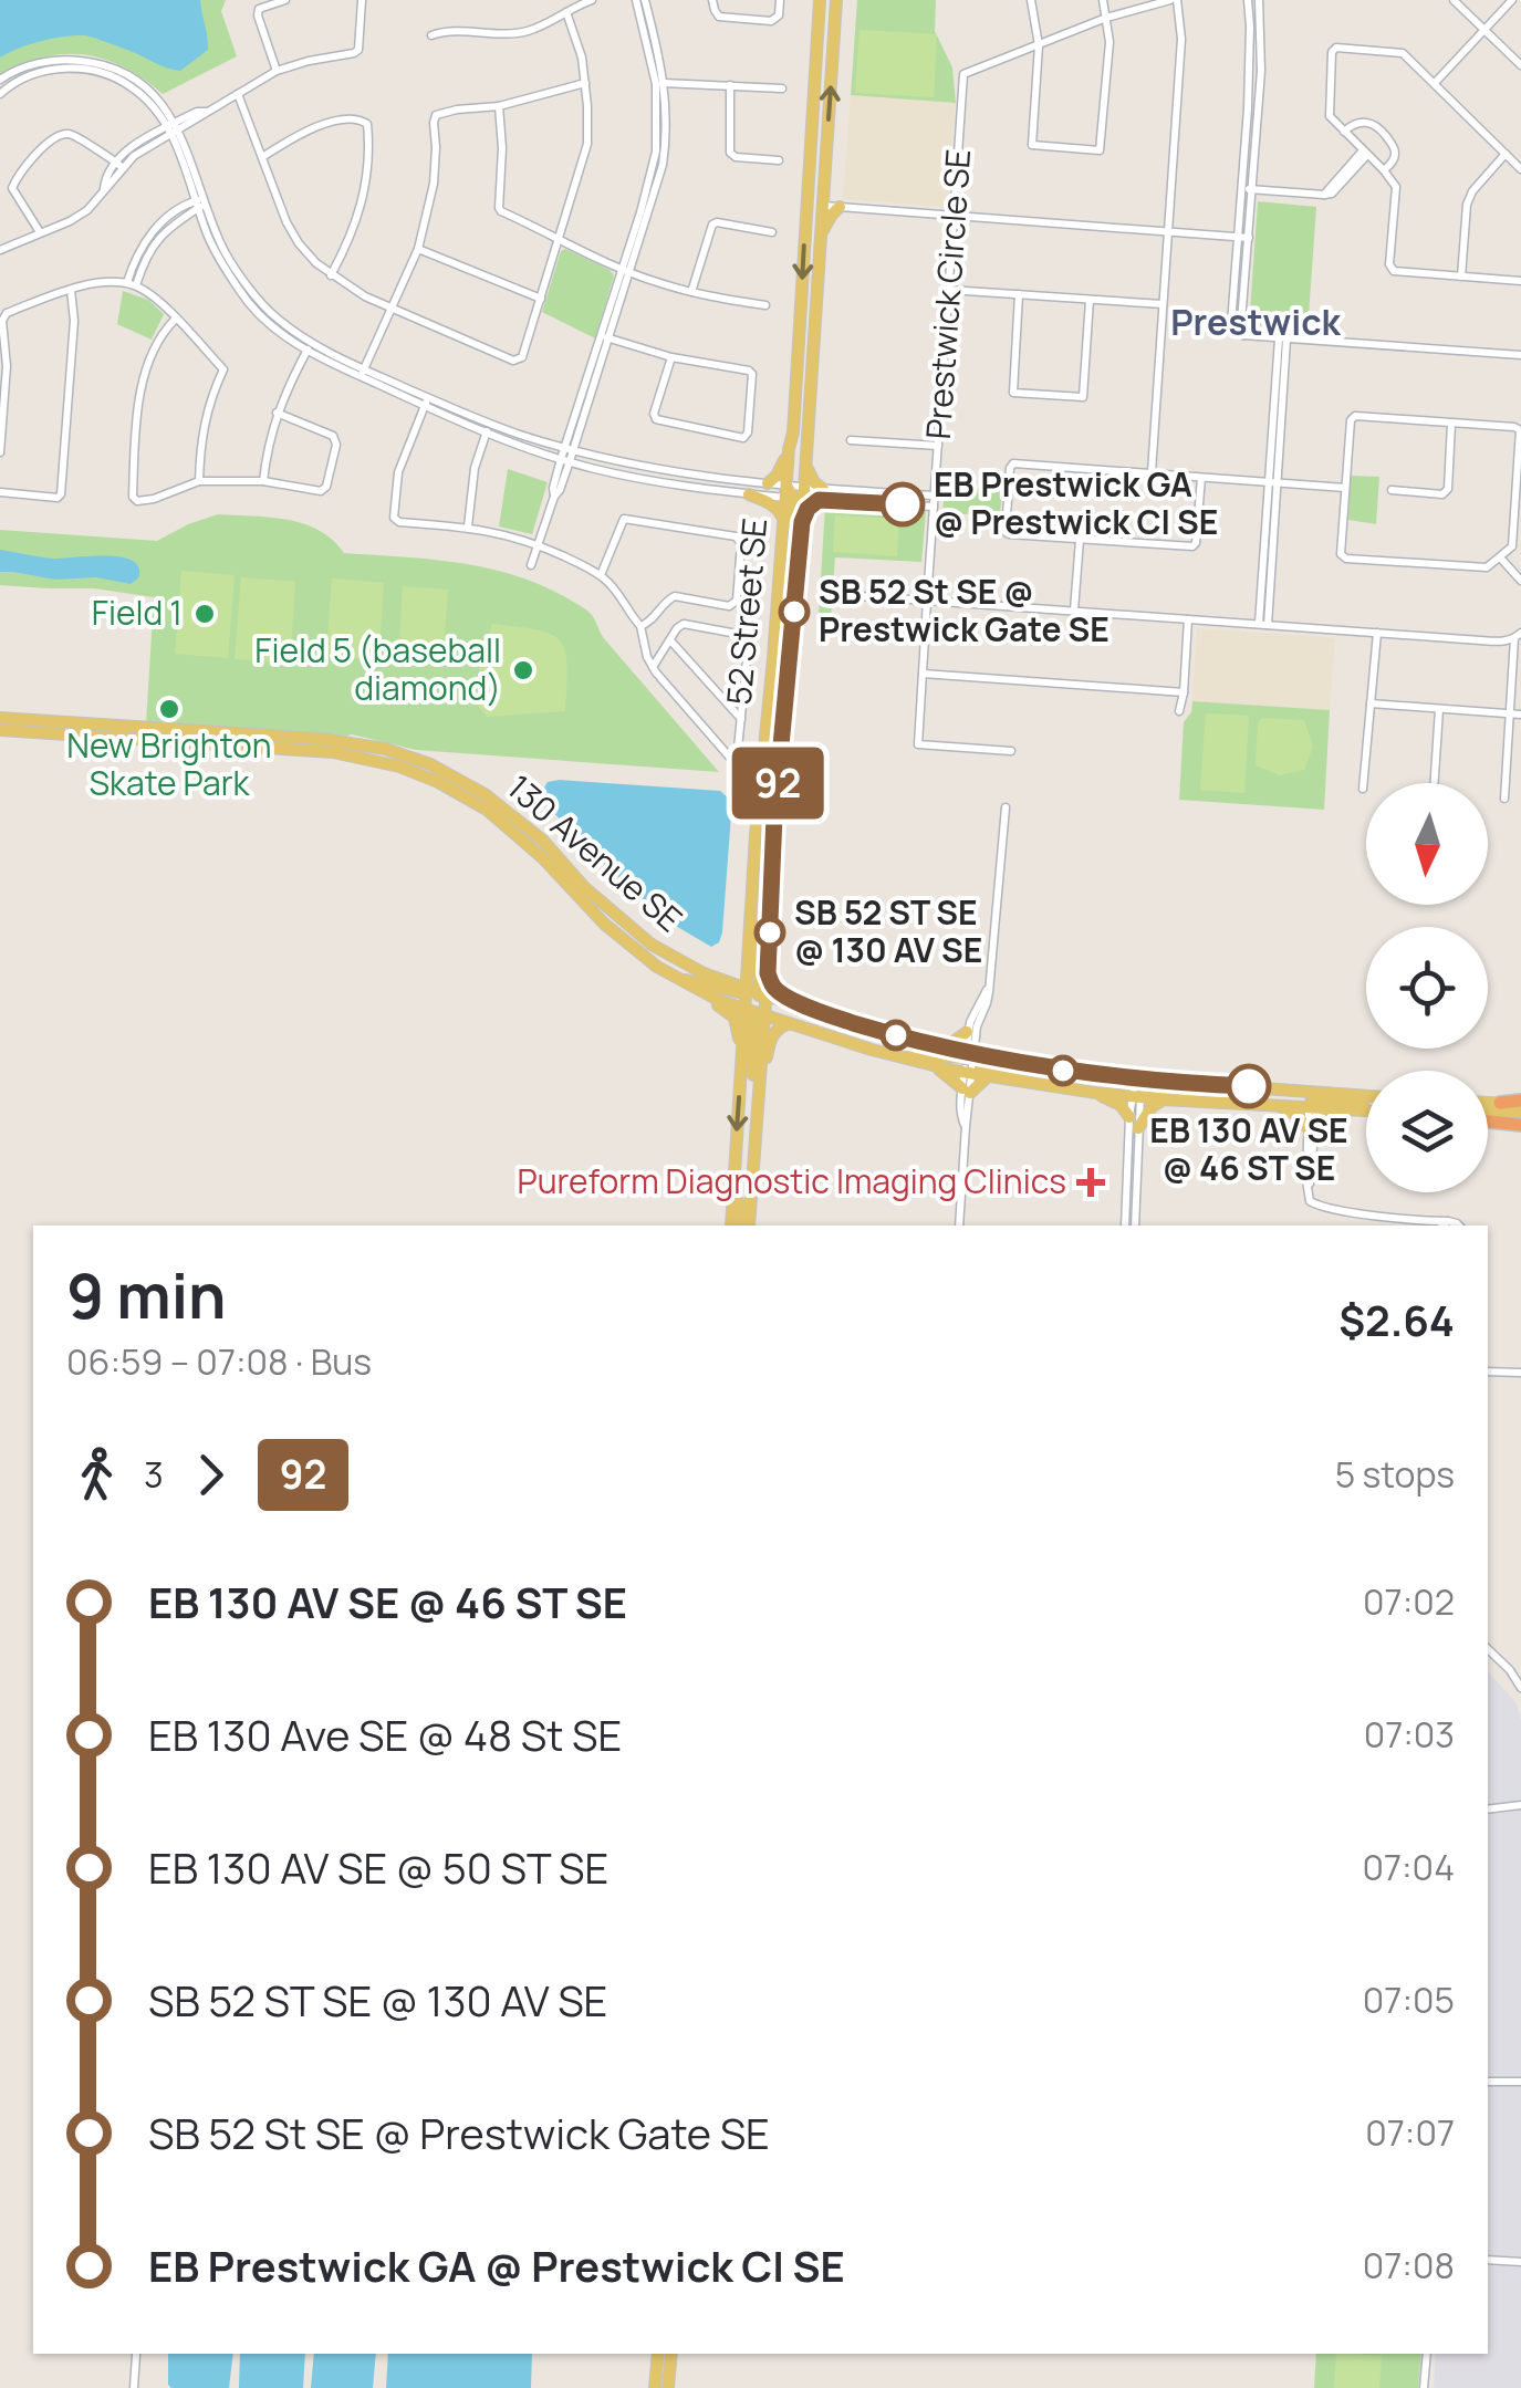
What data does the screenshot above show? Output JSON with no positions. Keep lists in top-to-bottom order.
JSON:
{
  "streets": {
    "main road": ["52 Street SE", "130 Avenue SE"],
    "street": ["Prestwick Circle SE"]
  },
  "crossings": [
    ["52 Street SE", "130 Avenue SE"]
  ],
  "districts": ["Prestwick"],
  "places": {
    "other": [
      "EB Prestwick GA @ Prestwick CI SE",
      "SB 52 St SE @ Prestwick Gate SE",
      "Field 1",
      "Field 5 (baseball diamond)",
      "New Brighton Skate Park",
      "SB 52 ST SE @ 130 AV SE",
      "EB 130 AV SE @ 46 ST SE"
    ],
    "health": ["Pureform Diagnostic Imaging Clinics"]
  },
  "lines": ["bus line 92"],
  "north": "bottom",
  "page": {
    "on_map": "92",
    "heading": ["9 min", "06:59 – 07:08 · Bus", "$2.64"],
    "legs": ["3", "92", "5 stops"],
    "list": [
      {
        "name": "EB 130 AV SE @ 46 ST SE",
        "value": "07:02"
      },
      {
        "name": "EB 130 Ave SE @ 48 St SE",
        "value": "07:03"
      },
      {
        "name": "EB 130 AV SE @ 50 ST SE",
        "value": "07:04"
      },
      {
        "name": "SB 52 ST SE @ 130 AV SE",
        "value": "07:05"
      },
      {
        "name": "SB 52 St SE @ Prestwick Gate SE",
        "value": "07:07"
      },
      {
        "name": "EB Prestwick GA @ Prestwick CI SE",
        "value": "07:08"
      }
    ]
  }
}
